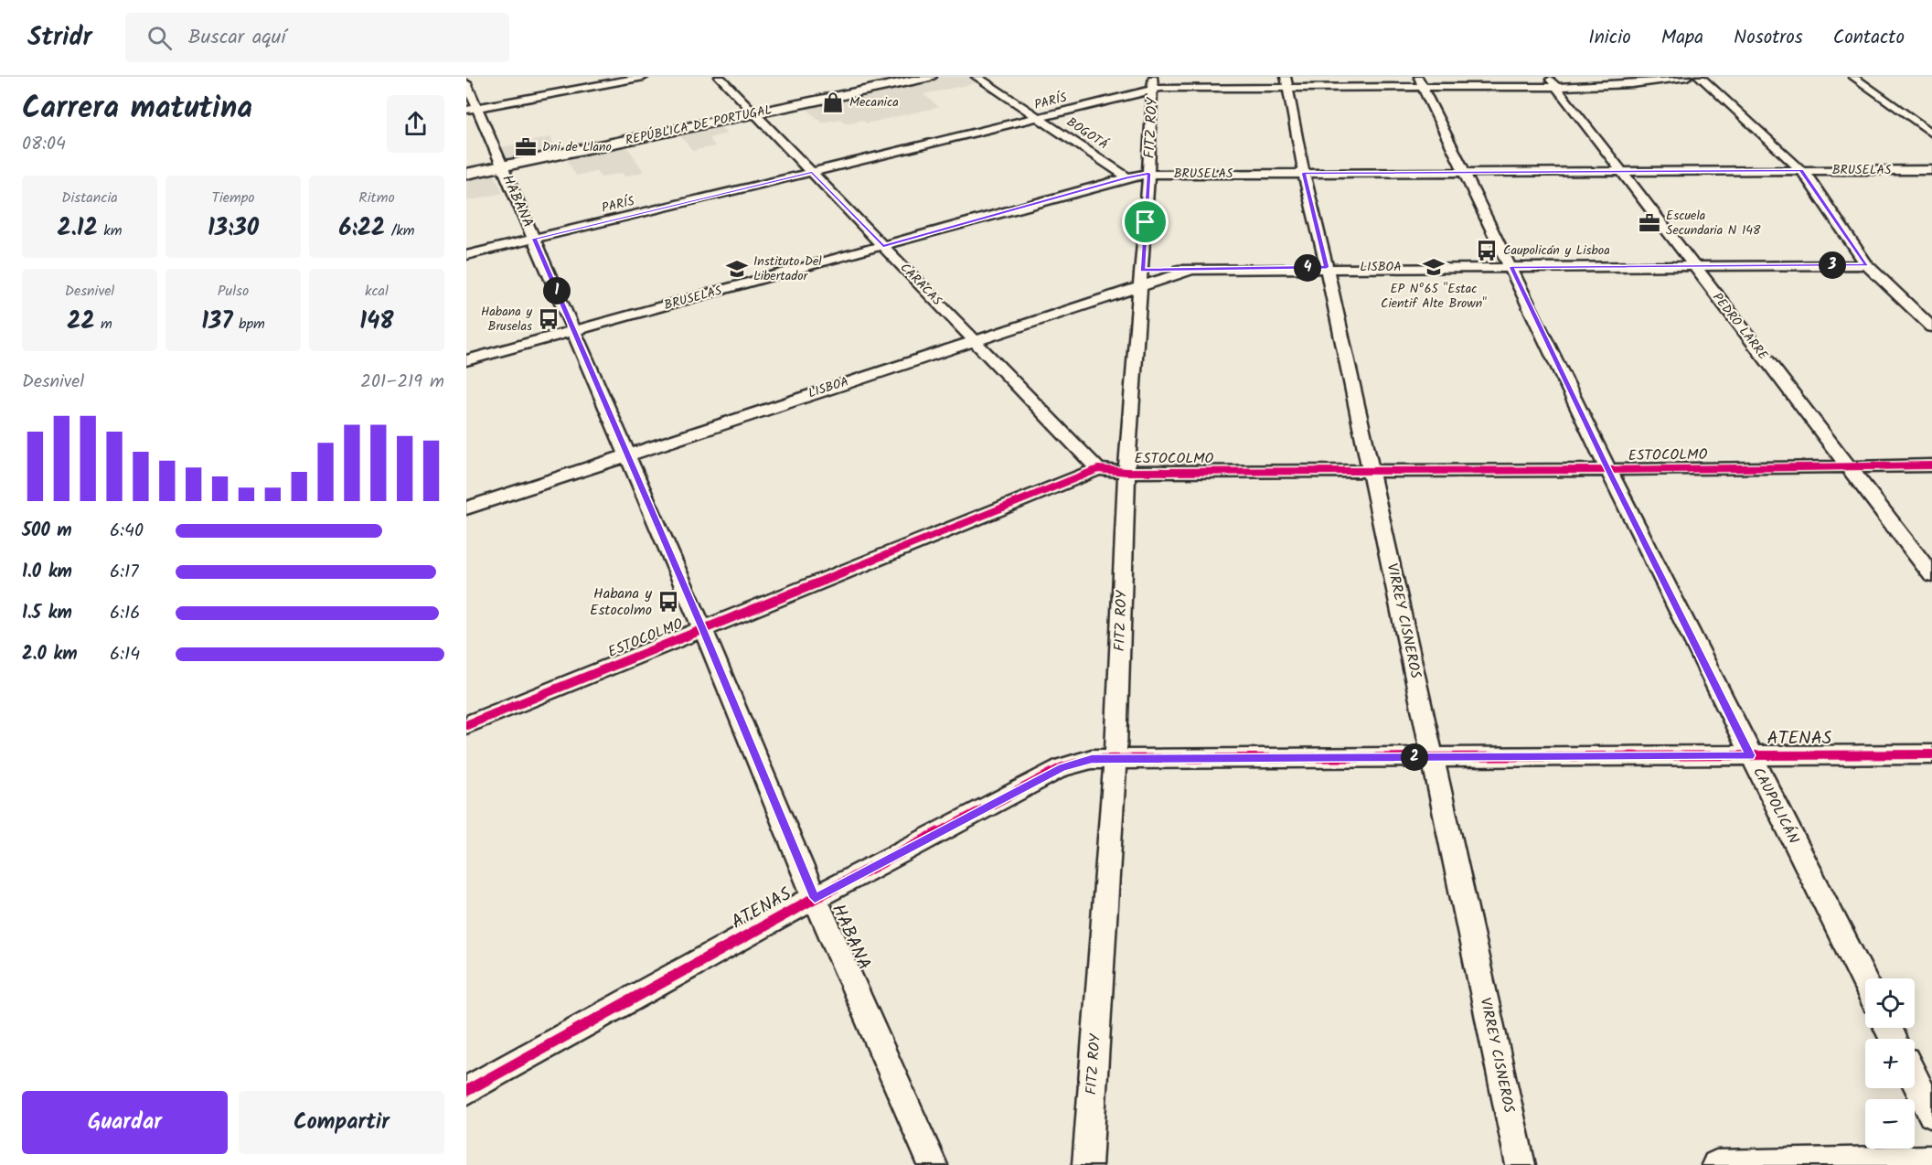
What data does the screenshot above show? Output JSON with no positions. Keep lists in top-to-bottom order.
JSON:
{
  "streets": {
    "main road": ["REPÚBLICA DE PORTUGAL"],
    "street": [
      "PARÍS",
      "FITZ ROY",
      "BOGOTÁ",
      "BRUSELAS",
      "HABANA",
      "LISBOA",
      "CARACAS",
      "PEDRO LARRE",
      "ESTOCOLMO",
      "VIRREY CISNEROS",
      "ATENAS",
      "CAUPOLICÁN"
    ]
  },
  "crossings": [
    ["PARÍS", "FITZ ROY"],
    ["PARÍS", "BOGOTÁ"],
    ["PARÍS", "HABANA"],
    ["PARÍS", "CARACAS"],
    ["PARÍS", "PEDRO LARRE"],
    ["PARÍS", "VIRREY CISNEROS"],
    ["PARÍS", "CAUPOLICÁN"],
    ["REPÚBLICA DE PORTUGAL", "HABANA"],
    ["REPÚBLICA DE PORTUGAL", "CARACAS"],
    ["FITZ ROY", "BRUSELAS"],
    ["FITZ ROY", "LISBOA"],
    ["FITZ ROY", "ESTOCOLMO"],
    ["FITZ ROY", "ATENAS"],
    ["BOGOTÁ", "BRUSELAS"],
    ["BRUSELAS", "HABANA"],
    ["BRUSELAS", "CARACAS"],
    ["BRUSELAS", "PEDRO LARRE"],
    ["BRUSELAS", "VIRREY CISNEROS"],
    ["BRUSELAS", "CAUPOLICÁN"],
    ["HABANA", "LISBOA"],
    ["HABANA", "ESTOCOLMO"],
    ["HABANA", "ATENAS"],
    ["LISBOA", "CARACAS"],
    ["LISBOA", "PEDRO LARRE"],
    ["LISBOA", "VIRREY CISNEROS"],
    ["LISBOA", "CAUPOLICÁN"],
    ["CARACAS", "ESTOCOLMO"],
    ["PEDRO LARRE", "ESTOCOLMO"],
    ["ESTOCOLMO", "VIRREY CISNEROS"],
    ["ESTOCOLMO", "CAUPOLICÁN"],
    ["VIRREY CISNEROS", "ATENAS"],
    ["ATENAS", "CAUPOLICÁN"]
  ],
  "places": {
    "shop": ["Mecanica"],
    "office": ["Dni de Llano", "Escuela Secundaria N 148"],
    "bus stop": ["Caupolicán y Lisboa", "Habana y Bruselas", "Habana y Estocolmo"],
    "school or university": ["EP Nº65 \"Estac Cientif Alte Brown\"", "Instituto Del Libertador"]
  },
  "page": {
    "header": "Stridr",
    "search": "Buscar aquí",
    "nav": [
      "Inicio",
      "Mapa",
      "Nosotros",
      "Contacto"
    ],
    "heading": ["Carrera matutina", "08:04"],
    "stats": [
      ["Distancia", "2.12 km"],
      ["Tiempo", "13:30"],
      ["Ritmo", "6:22 /km"],
      ["Desnivel", "22 m"],
      ["Pulso", "137 bpm"],
      ["kcal", "148"]
    ],
    "pins": [
      "3",
      "4",
      "1",
      "2"
    ],
    "chart": ["Desnivel", "201–219 m"],
    "list": [
      {
        "name": "500 m",
        "note": "6:40"
      },
      {
        "name": "1.0 km",
        "note": "6:17"
      },
      {
        "name": "1.5 km",
        "note": "6:16"
      },
      {
        "name": "2.0 km",
        "note": "6:14"
      }
    ],
    "map_buttons": ["+", "−"],
    "buttons": ["Guardar", "Compartir"]
  }
}
